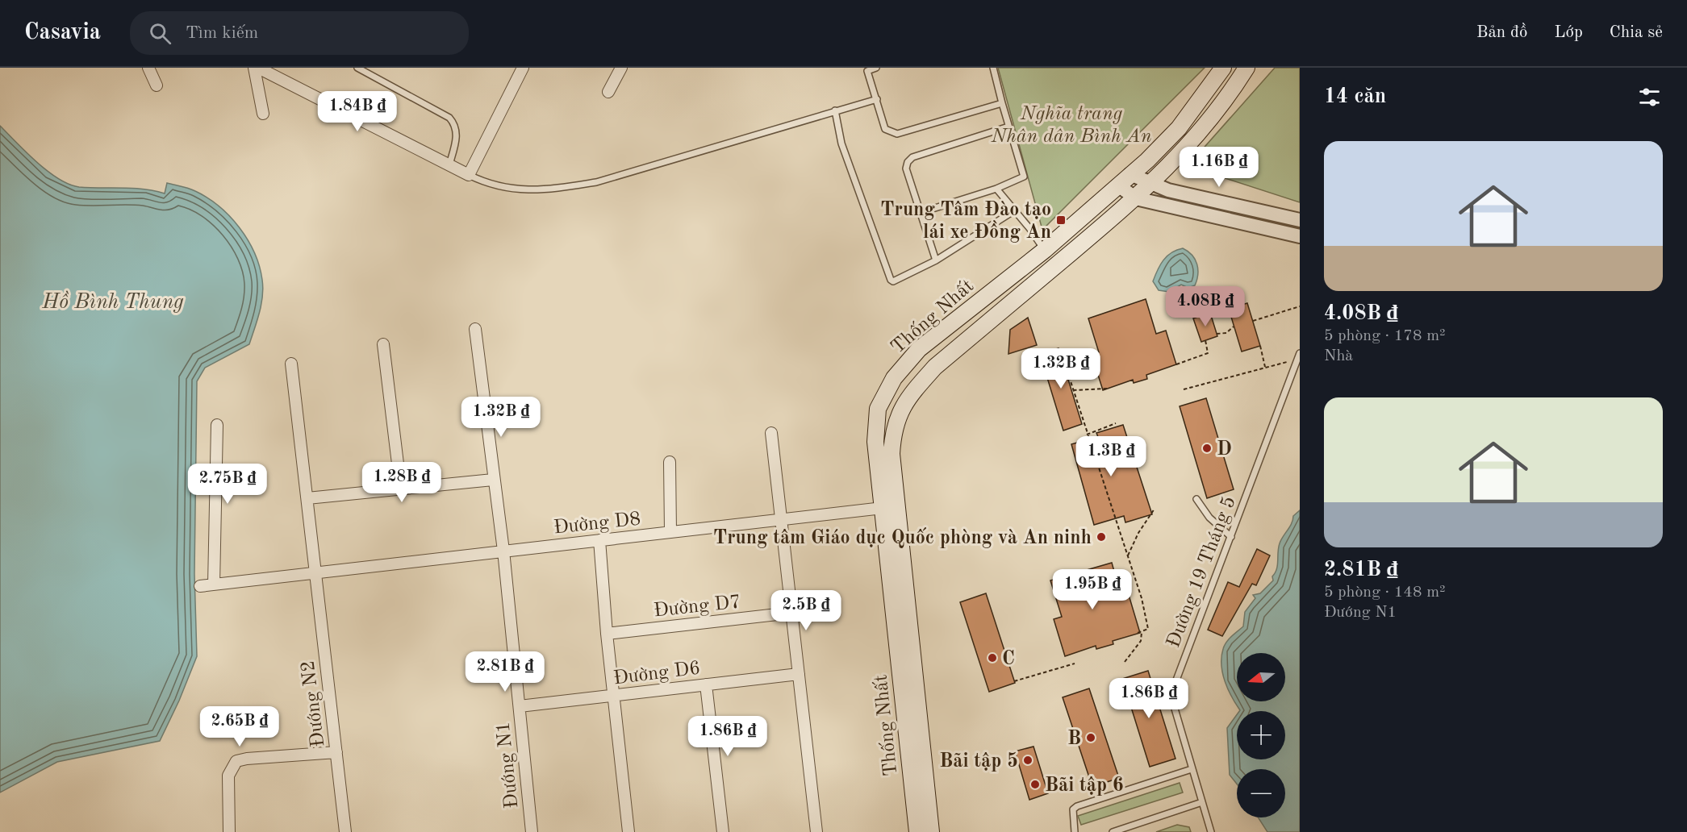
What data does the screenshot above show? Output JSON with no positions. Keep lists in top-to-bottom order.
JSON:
{
  "streets": {
    "main road": ["Thống Nhất"],
    "street": [
      "Đường D8",
      "Đường D7",
      "Đường D6",
      "Đướng N2",
      "Đướng N1"
    ],
    "lane": ["Đường 19 Tháng 5"]
  },
  "crossings": [
    ["Thống Nhất", "Đường D8"],
    ["Đường D8", "Đướng N2"],
    ["Đường D8", "Đướng N1"],
    ["Đường D6", "Đướng N1"]
  ],
  "water": ["Hồ Bình Thung"],
  "parks": ["Nghĩa trang Nhân dân Bình An"],
  "places": {
    "transit": ["Trung Tâm Đào tạo lái xe Đồng An"],
    "other": [
      "D",
      "Trung tâm Giáo dục Quốc phòng và An ninh",
      "C",
      "B",
      "Bãi tập 5",
      "Bãi tập 6"
    ]
  },
  "north": "left",
  "page": {
    "header": "Casavia",
    "search": "Tìm kiếm",
    "nav": ["Bản đồ", "Lớp", "Chia sẻ"],
    "heading": "14 căn",
    "price": [
      "1.84B ₫",
      "1.16B ₫",
      "4.08B ₫",
      "1.32B ₫",
      "1.32B ₫",
      "1.3B ₫",
      "1.28B ₫",
      "2.75B ₫",
      "1.95B ₫",
      "2.5B ₫",
      "2.81B ₫",
      "1.86B ₫",
      "2.65B ₫",
      "1.86B ₫"
    ],
    "list": [
      {
        "name": "4.08B ₫",
        "note": "5 phòng · 178 m² · Nhà"
      },
      {
        "name": "2.81B ₫",
        "note": "5 phòng · 148 m² · Đướng N1"
      }
    ],
    "map_buttons": ["+", "−"]
  }
}
